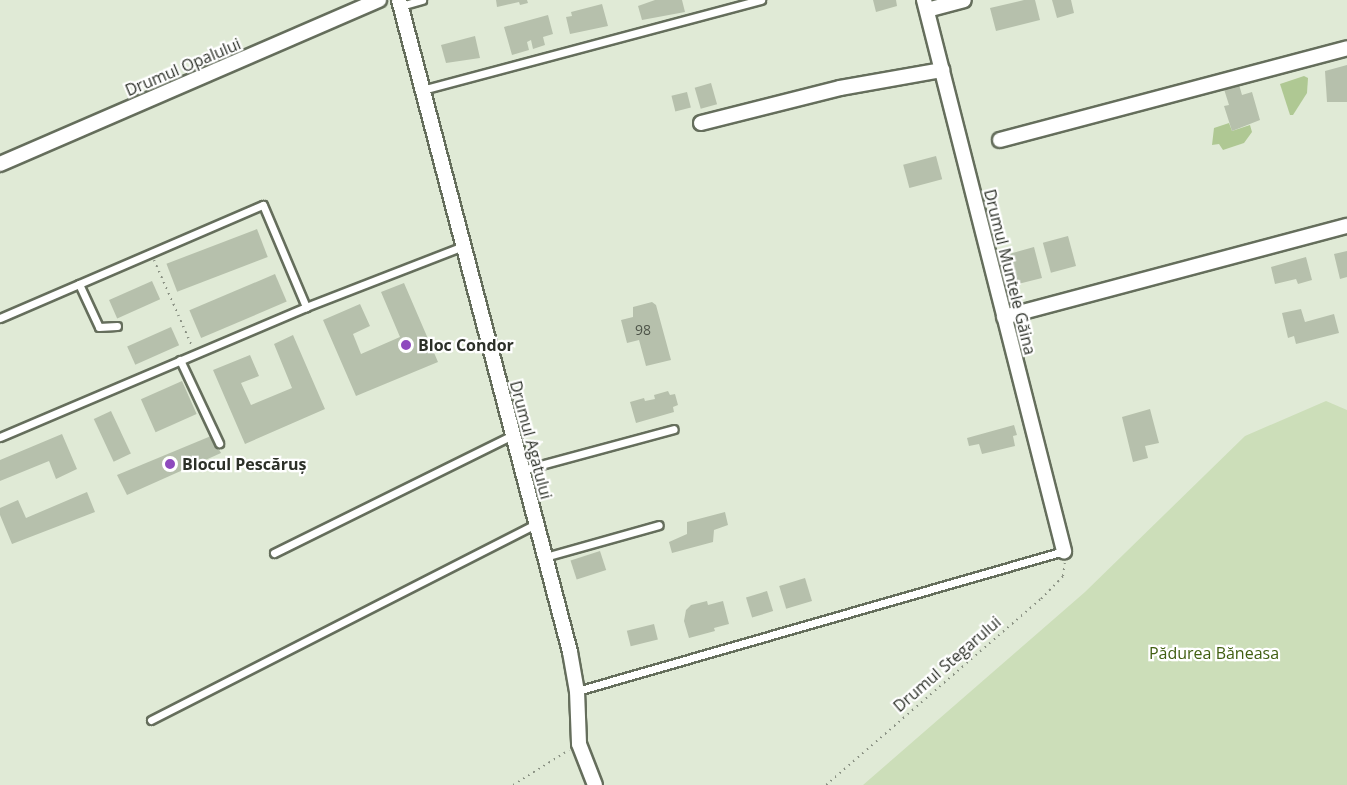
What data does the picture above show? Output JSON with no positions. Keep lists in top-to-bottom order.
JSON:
{
  "streets": {
    "street": ["Drumul Opalului", "Drumul Muntele Găina", "Drumul Agatului"],
    "path": ["Drumul Stegarului"]
  },
  "crossings": [
    ["Drumul Muntele Găina", "Drumul Stegarului"]
  ],
  "parks": ["Pădurea Băneasa"],
  "places": ["Bloc Condor", "Blocul Pescăruș"],
  "house_numbers": ["98"]
}
